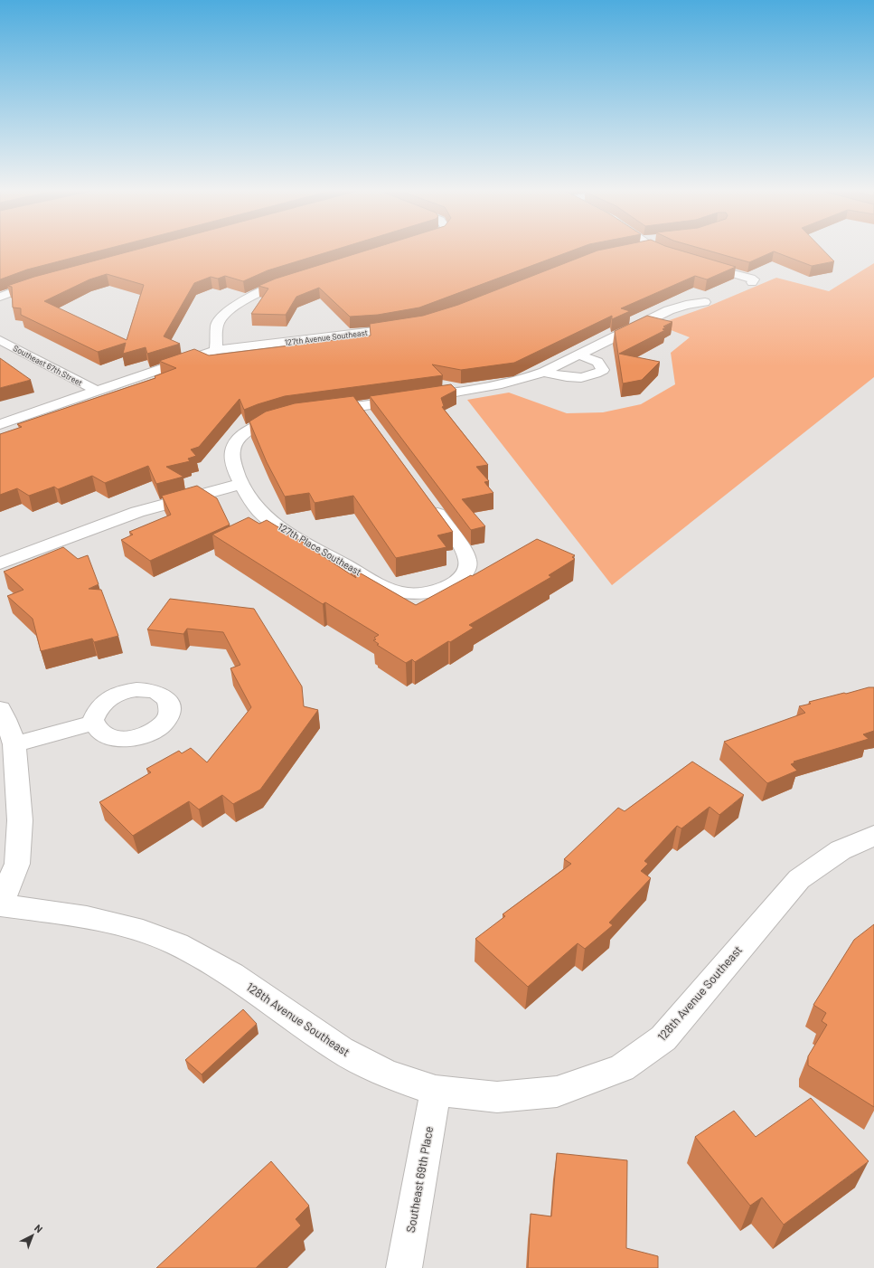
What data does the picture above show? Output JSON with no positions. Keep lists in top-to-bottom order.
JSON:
{
  "streets": {
    "street": [
      "127th Avenue Southeast",
      "Southeast 67th Street",
      "127th Place Southeast",
      "128th Avenue Southeast",
      "Southeast 69th Place"
    ]
  },
  "crossings": [
    ["127th Avenue Southeast", "Southeast 67th Street"],
    ["128th Avenue Southeast", "Southeast 69th Place"]
  ],
  "north": "top right"
}
